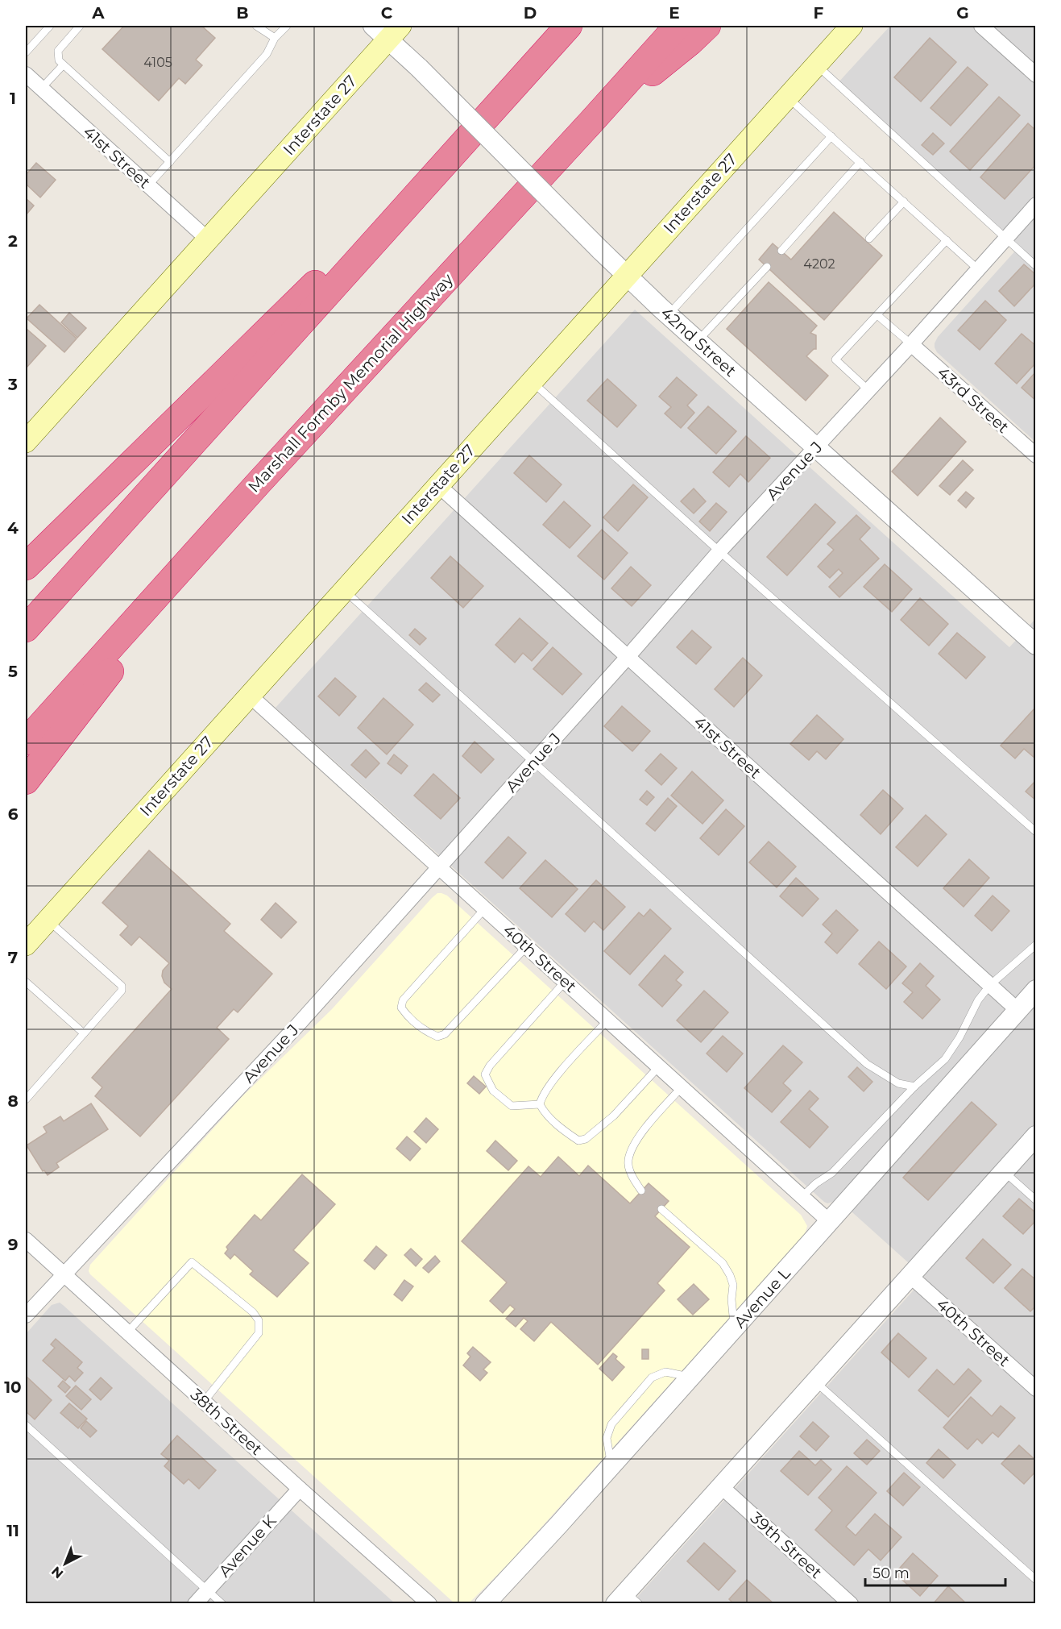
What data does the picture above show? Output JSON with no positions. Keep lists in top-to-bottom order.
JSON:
{
  "streets": {
    "highway": ["Marshall Formby Memorial Highway"],
    "main road": ["Interstate 27"],
    "street": [
      "41st Street",
      "42nd Street",
      "43rd Street",
      "Avenue J",
      "40th Street",
      "Avenue L",
      "38th Street",
      "39th Street",
      "Avenue K"
    ]
  },
  "crossings": [
    ["Interstate 27", "41st Street"],
    ["Interstate 27", "42nd Street"],
    ["Interstate 27", "40th Street"],
    ["41st Street", "Avenue J"],
    ["41st Street", "Avenue L"],
    ["42nd Street", "Avenue J"],
    ["43rd Street", "Avenue J"],
    ["Avenue J", "40th Street"],
    ["Avenue J", "38th Street"],
    ["40th Street", "Avenue L"],
    ["38th Street", "Avenue K"]
  ],
  "house_numbers": ["4105", "4202"],
  "scale_bar": "50 m",
  "north": "bottom left",
  "grid": {
    "columns": [
      "A",
      "B",
      "C",
      "D",
      "E",
      "F",
      "G"
    ],
    "rows": [
      "1",
      "2",
      "3",
      "4",
      "5",
      "6",
      "7",
      "8",
      "9",
      "10",
      "11"
    ]
  }
}
